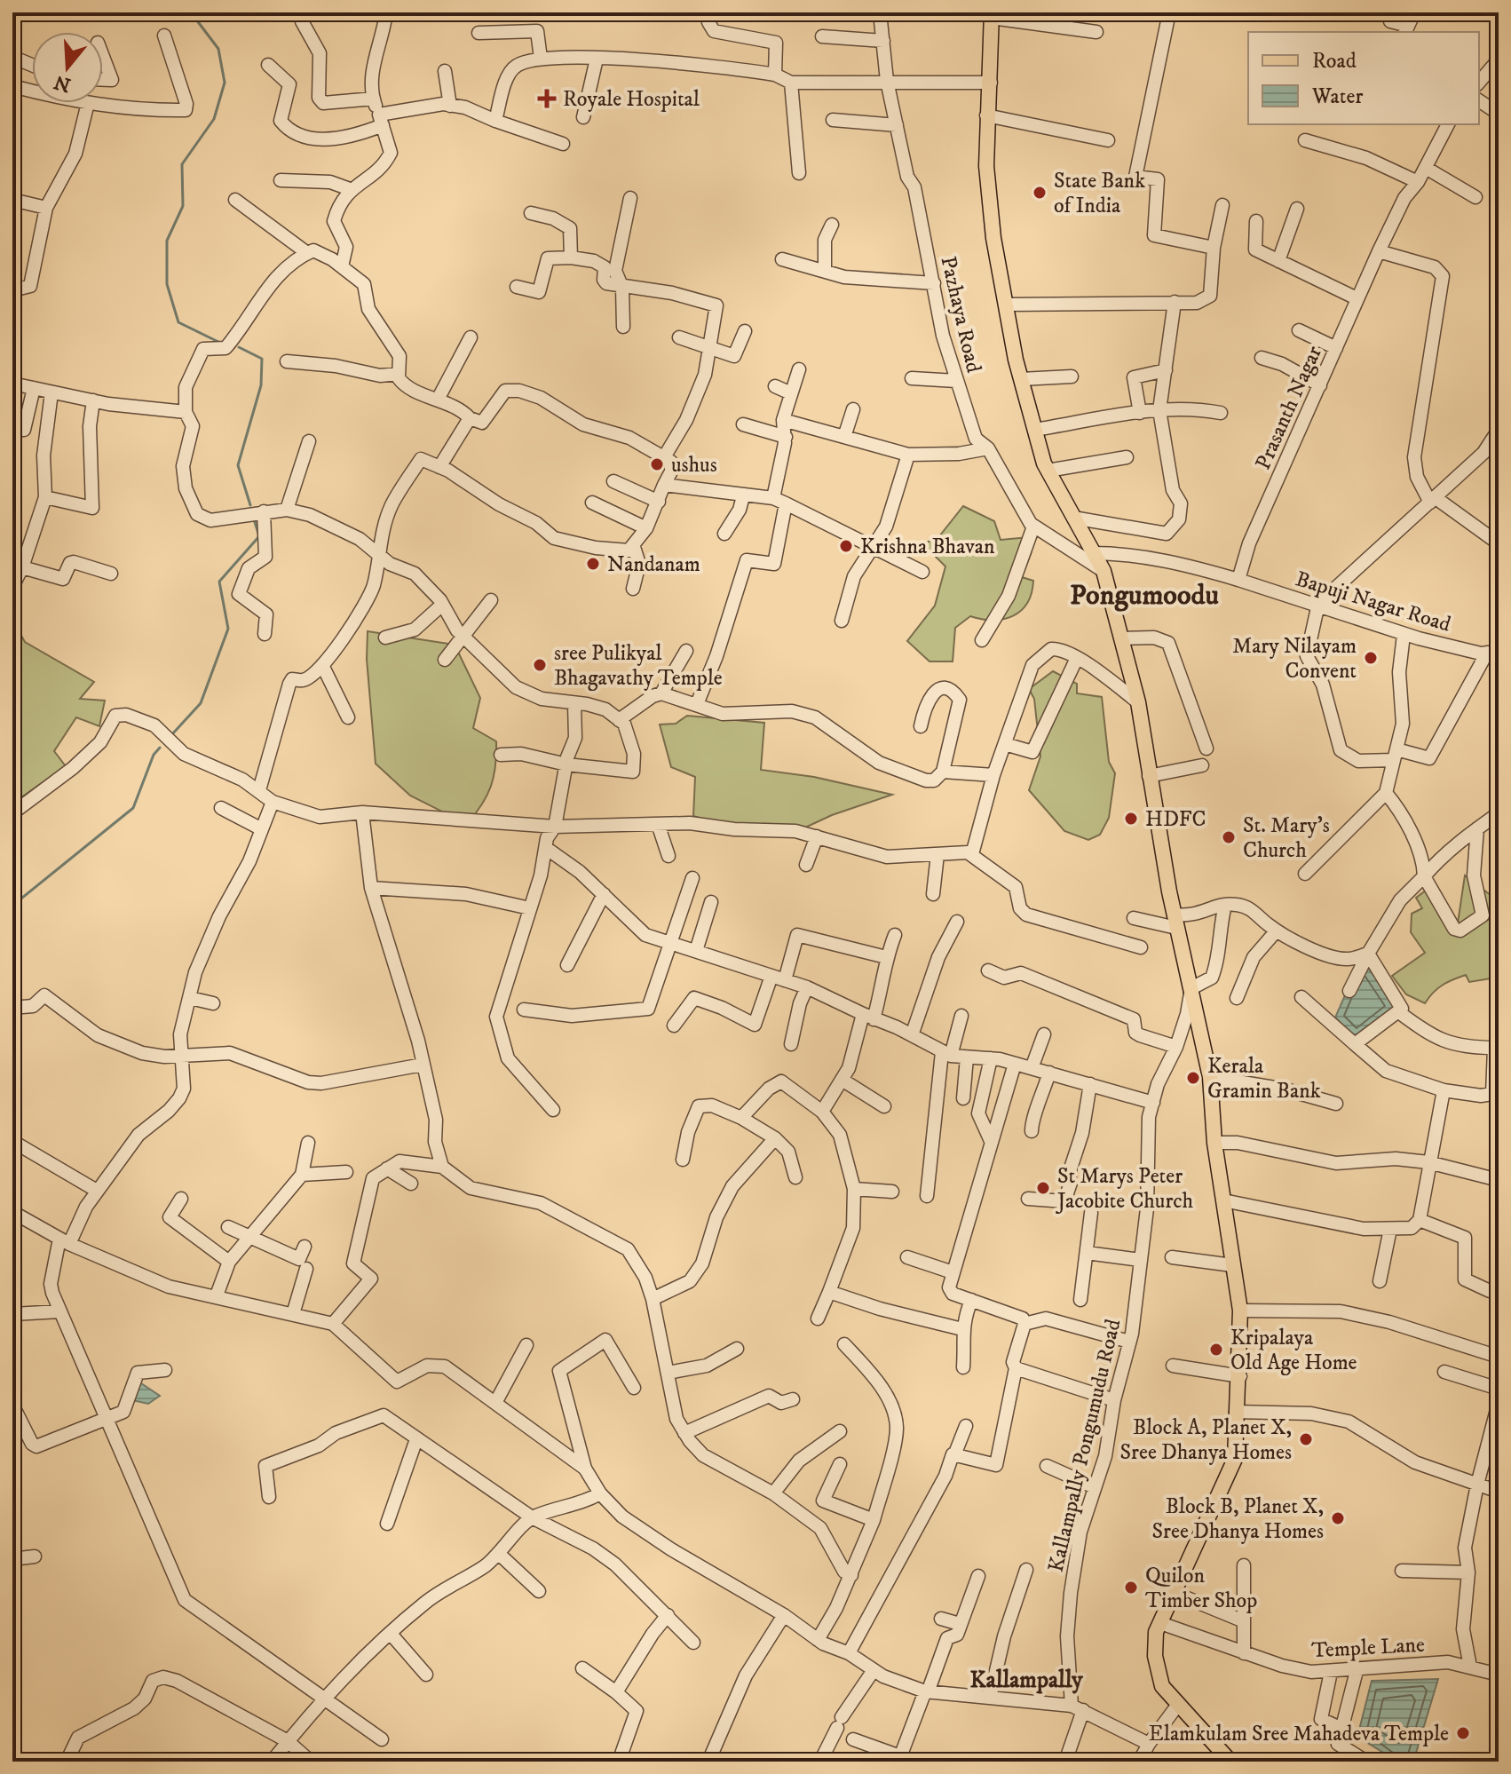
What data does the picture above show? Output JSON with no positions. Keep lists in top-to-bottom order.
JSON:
{
  "streets": {
    "street": [
      "Pazhaya Road",
      "Prasanth Nagar",
      "Bapuji Nagar Road",
      "Kallampally Pongumudu Road",
      "Temple Lane"
    ]
  },
  "crossings": [
    ["Prasanth Nagar", "Bapuji Nagar Road"]
  ],
  "districts": ["Pongumoodu", "Kallampally"],
  "places": {
    "health": ["Royale Hospital"],
    "other": [
      "State Bank of India",
      "ushus",
      "Krishna Bhavan",
      "Nandanam",
      "Mary Nilayam Convent",
      "sree Pulikyal Bhagavathy Temple",
      "HDFC",
      "St. Mary's Church",
      "Kerala Gramin Bank",
      "St Marys Peter Jacobite Church",
      "Kripalaya Old Age Home",
      "Block A, Planet X, Sree Dhanya Homes",
      "Block B, Planet X, Sree Dhanya Homes",
      "Quilon Timber Shop",
      "Elamkulam Sree Mahadeva Temple"
    ]
  },
  "legend": ["Road", "Water"],
  "north": "bottom"
}
